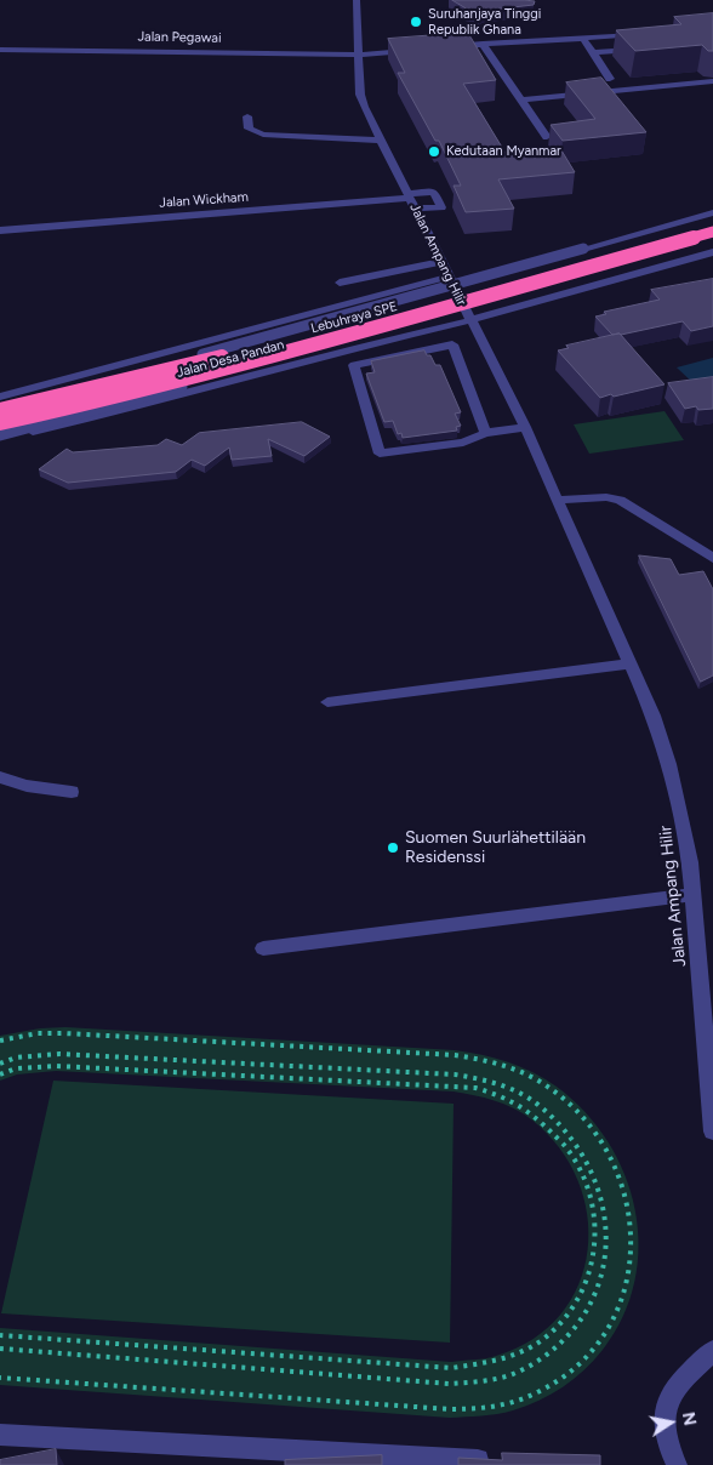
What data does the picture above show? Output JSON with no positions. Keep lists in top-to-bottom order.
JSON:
{
  "streets": {
    "highway": ["Lebuhraya SPE"],
    "street": [
      "Jalan Pegawai",
      "Jalan Wickham",
      "Jalan Ampang Hilir",
      "Jalan Desa Pandan"
    ]
  },
  "crossings": [
    ["Jalan Pegawai", "Jalan Ampang Hilir"],
    ["Jalan Wickham", "Jalan Ampang Hilir"]
  ],
  "places": ["Suruhanjaya Tinggi Republik Ghana", "Kedutaan Myanmar", "Suomen Suurlähettilään Residenssi"],
  "north": "right"
}
